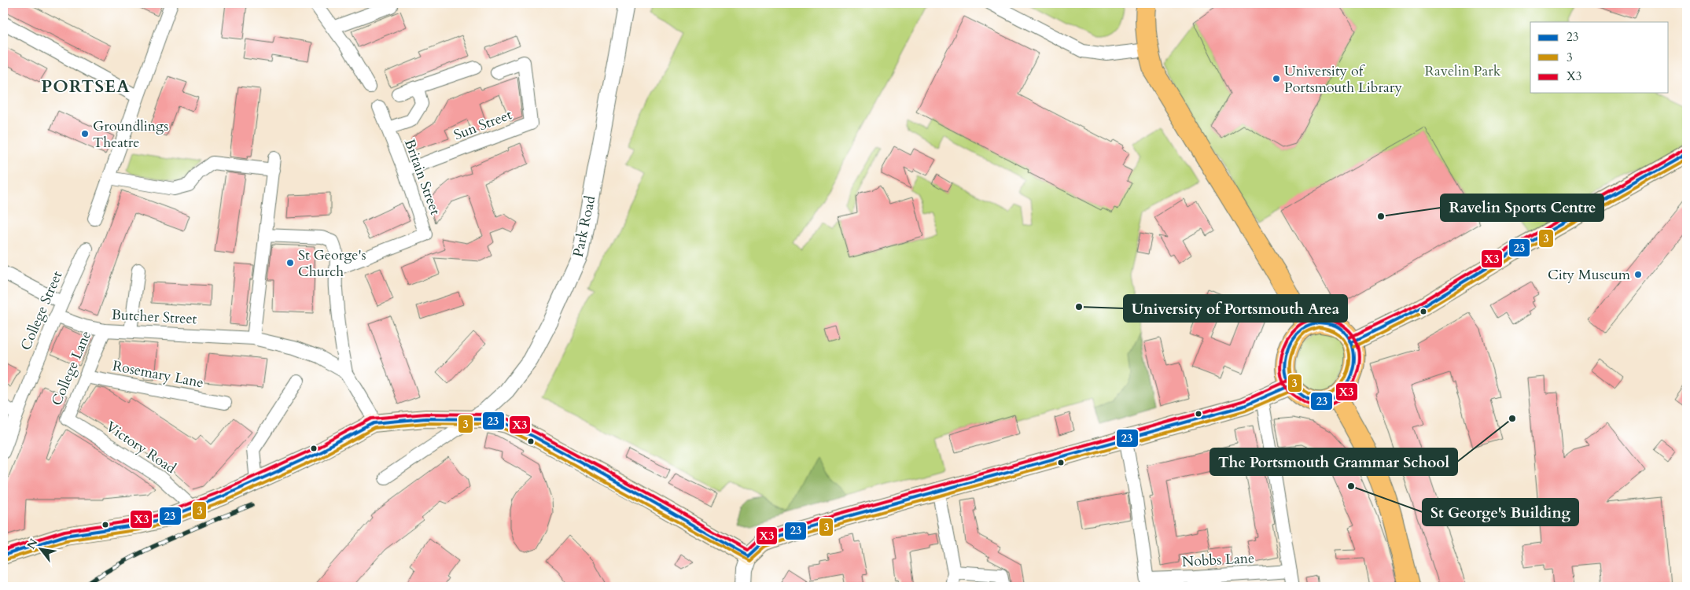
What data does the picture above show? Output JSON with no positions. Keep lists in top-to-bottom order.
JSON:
{
  "streets": {
    "street": [
      "Sun Street",
      "Britain Street",
      "Park Road",
      "College Street",
      "Butcher Street",
      "College Lane",
      "Rosemary Lane",
      "Victory Road",
      "Nobbs Lane"
    ]
  },
  "crossings": [
    ["Sun Street", "Britain Street"],
    ["College Street", "Butcher Street"],
    ["Butcher Street", "College Lane"],
    ["College Lane", "Rosemary Lane"],
    ["College Lane", "Victory Road"]
  ],
  "districts": ["PORTSEA"],
  "parks": ["Ravelin Park"],
  "places": [
    "University of Portsmouth Library",
    "Groundlings Theatre",
    "Ravelin Sports Centre",
    "St George's Church",
    "City Museum",
    "University of Portsmouth Area",
    "The Portsmouth Grammar School",
    "St George's Building"
  ],
  "lines": ["transit line X3", "transit line 23", "transit line 3"],
  "legend": ["23", "3", "X3"],
  "north": "top left"
}
